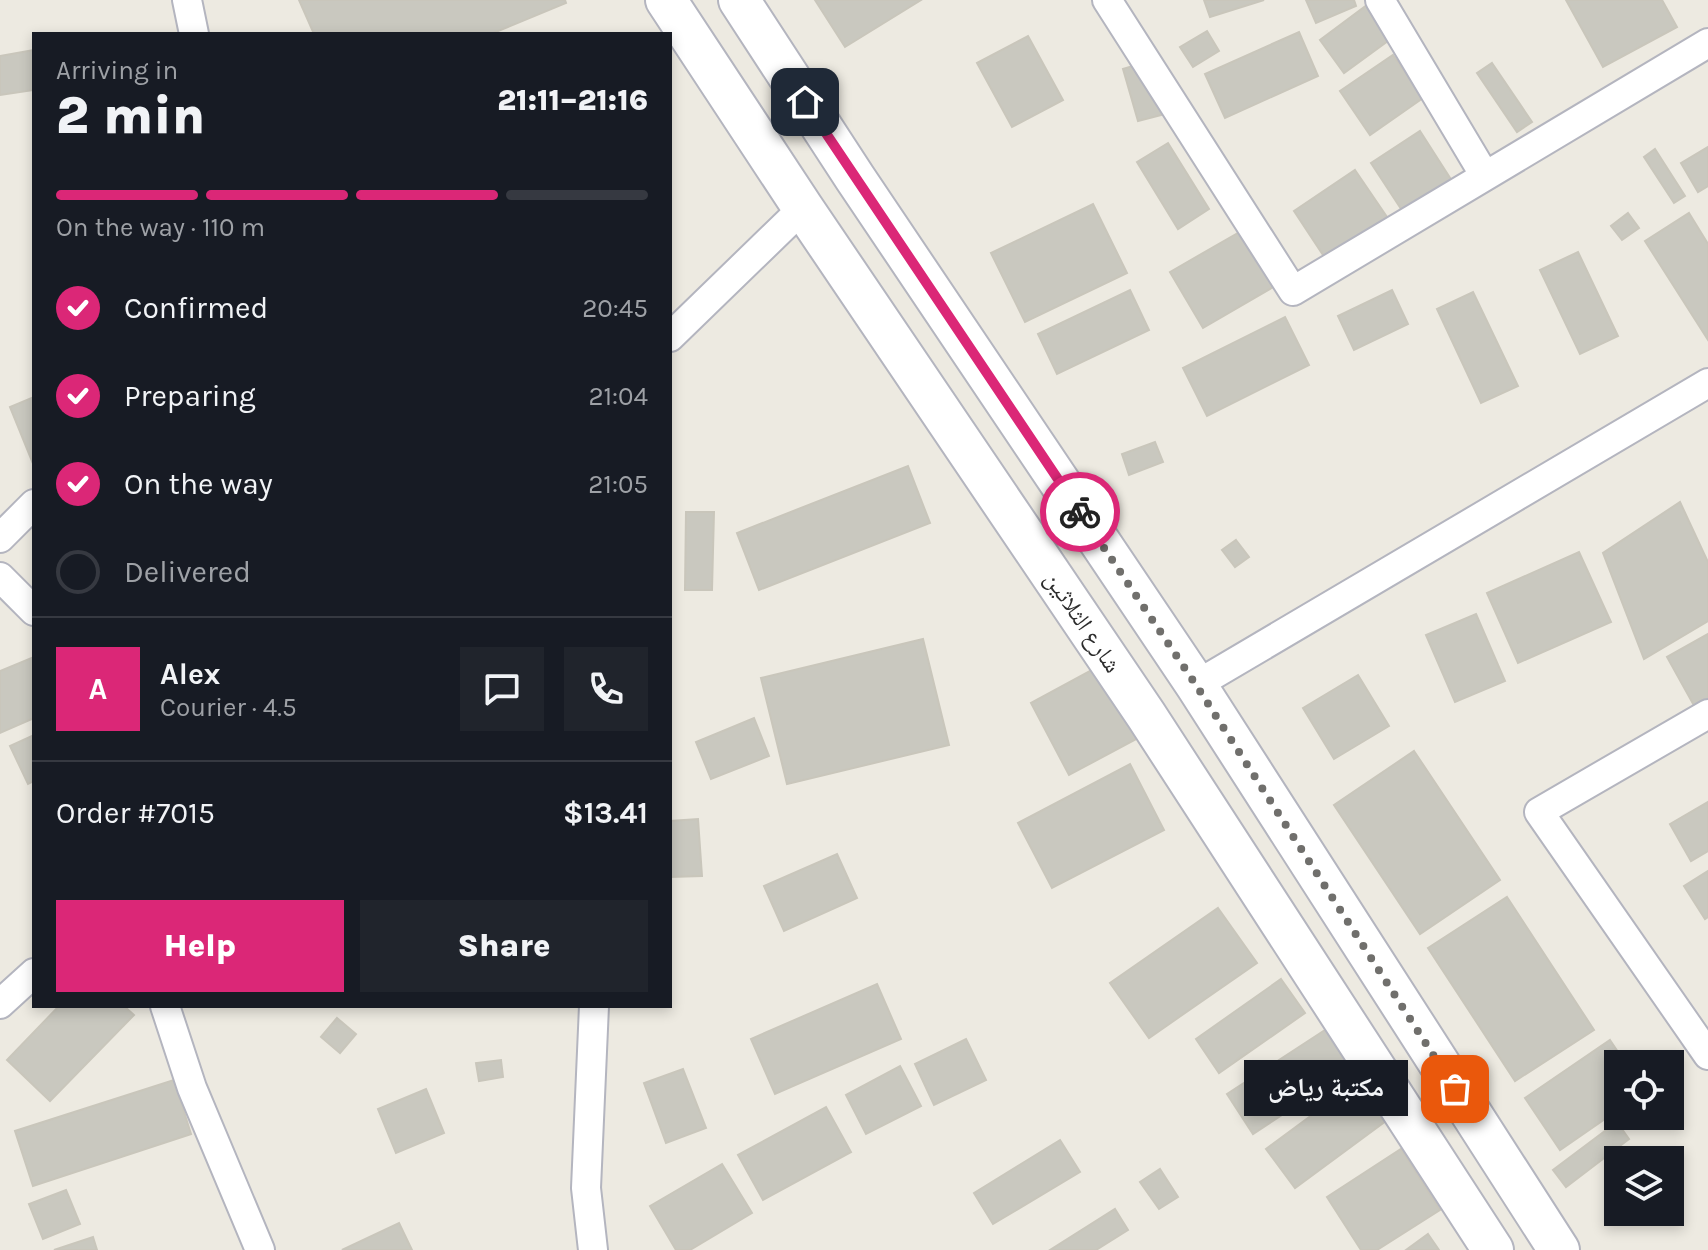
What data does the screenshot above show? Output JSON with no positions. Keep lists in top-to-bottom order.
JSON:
{
  "streets": {
    "street": ["شارع الثلاثين"]
  },
  "places": ["مكتبة رياض"],
  "page": {
    "heading": ["2 min", "Arriving in", "21:11–21:16"],
    "panel": [
      "Alex",
      "Courier · 4.5",
      "Order #7015",
      "$13.41"
    ],
    "bar": "On the way · 110 m",
    "list": [
      ["Confirmed", "20:45"],
      ["Preparing", "21:04"],
      ["On the way", "21:05"],
      "Delivered"
    ],
    "round": "A",
    "buttons": ["Help", "Share"],
    "bubble": "مكتبة رياض"
  }
}
